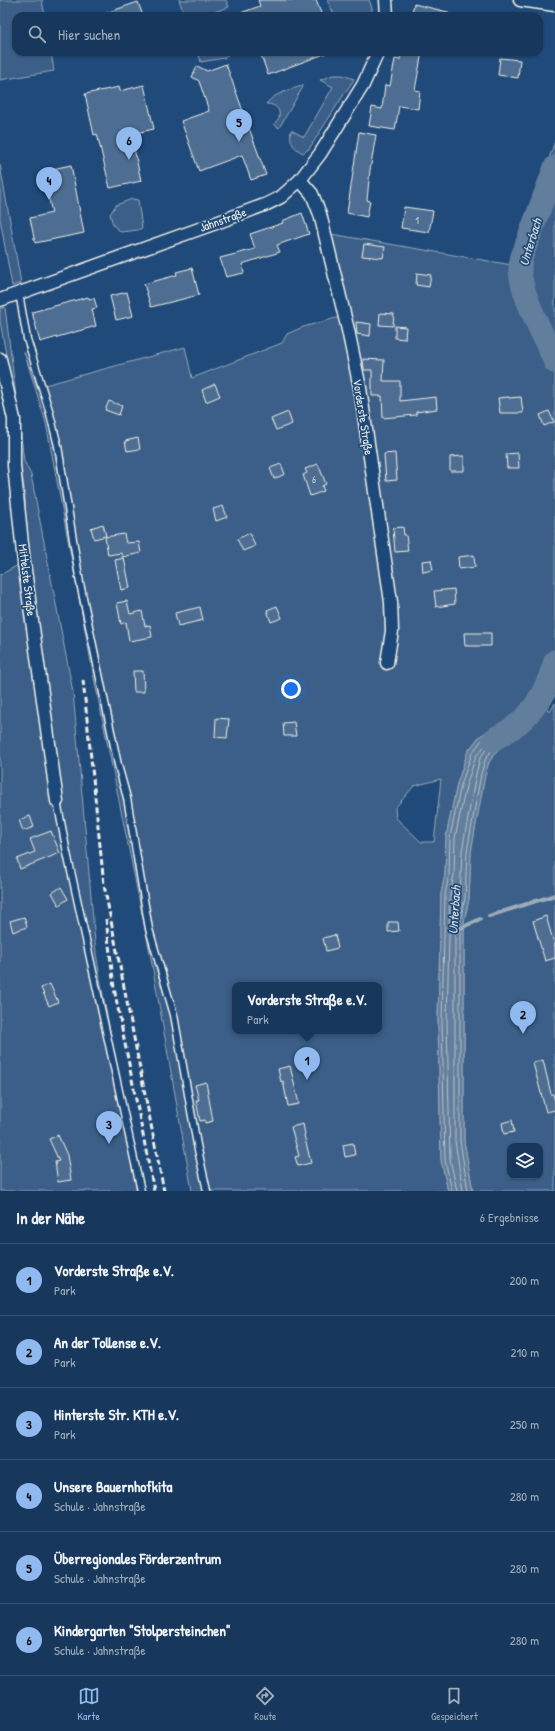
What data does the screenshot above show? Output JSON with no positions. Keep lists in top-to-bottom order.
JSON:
{
  "streets": {
    "street": ["Jahnstraße", "Vorderste Straße", "Mittelste Straße"]
  },
  "crossings": [
    ["Jahnstraße", "Vorderste Straße"]
  ],
  "water": ["Unterbach"],
  "house_numbers": ["1", "6"],
  "page": {
    "search": "Hier suchen",
    "pins": [
      "5",
      "6",
      "4",
      "2",
      "1",
      "3"
    ],
    "popup": ["Vorderste Straße e.V.", "Park"],
    "heading": ["In der Nähe", "6 Ergebnisse"],
    "list": [
      {
        "mark": "1",
        "name": "Vorderste Straße e.V.",
        "note": "Park",
        "value": "200 m"
      },
      {
        "mark": "2",
        "name": "An der Tollense e.V.",
        "note": "Park",
        "value": "210 m"
      },
      {
        "mark": "3",
        "name": "Hinterste Str. KTH e.V.",
        "note": "Park",
        "value": "250 m"
      },
      {
        "mark": "4",
        "name": "Unsere Bauernhofkita",
        "note": "Schule · Jahnstraße",
        "value": "280 m"
      },
      {
        "mark": "5",
        "name": "Überregionales Förderzentrum",
        "note": "Schule · Jahnstraße",
        "value": "280 m"
      },
      {
        "mark": "6",
        "name": "Kindergarten \"Stolpersteinchen\"",
        "note": "Schule · Jahnstraße",
        "value": "280 m"
      }
    ],
    "nav": ["Karte", "Route", "Gespeichert"]
  }
}
